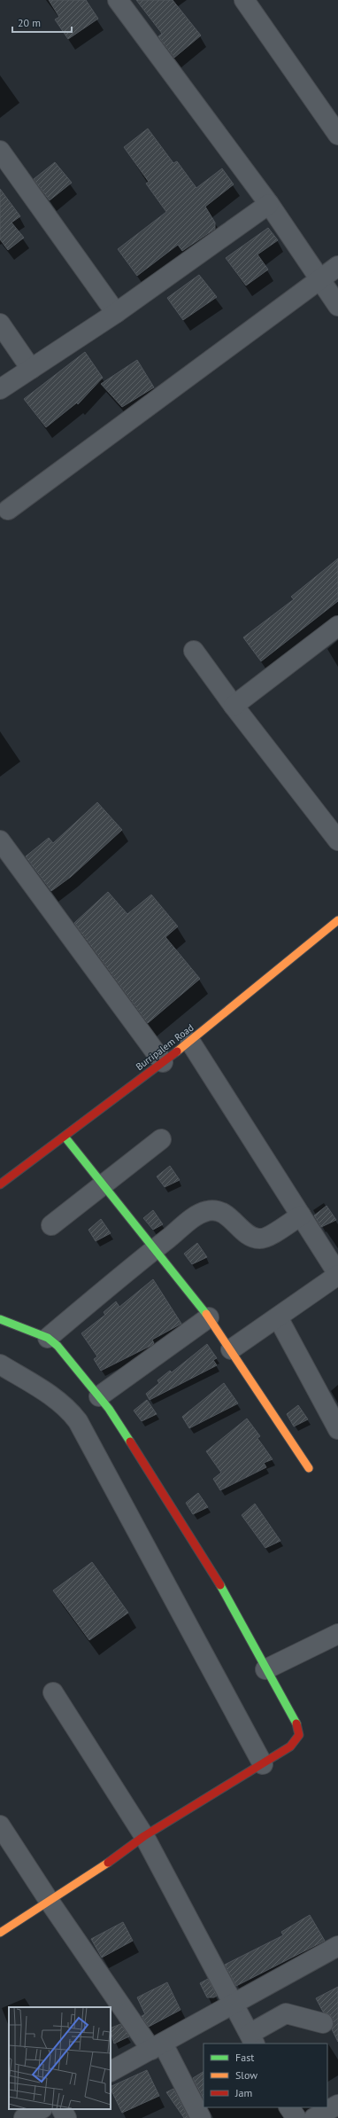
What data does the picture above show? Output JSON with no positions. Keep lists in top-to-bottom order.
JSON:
{
  "streets": {
    "street": ["Burripalem Road"]
  },
  "legend": ["Fast", "Slow", "Jam"],
  "scale_bar": "20 m"
}
